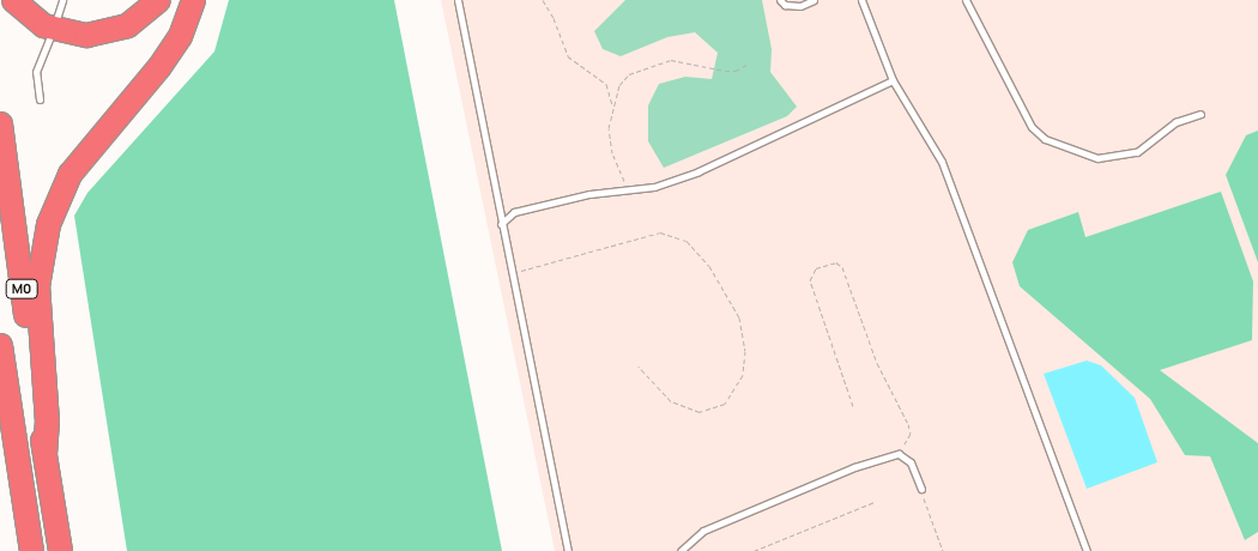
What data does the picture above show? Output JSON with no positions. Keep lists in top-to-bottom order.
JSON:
{
  "streets": {
    "highway": ["M0"]
  }
}
